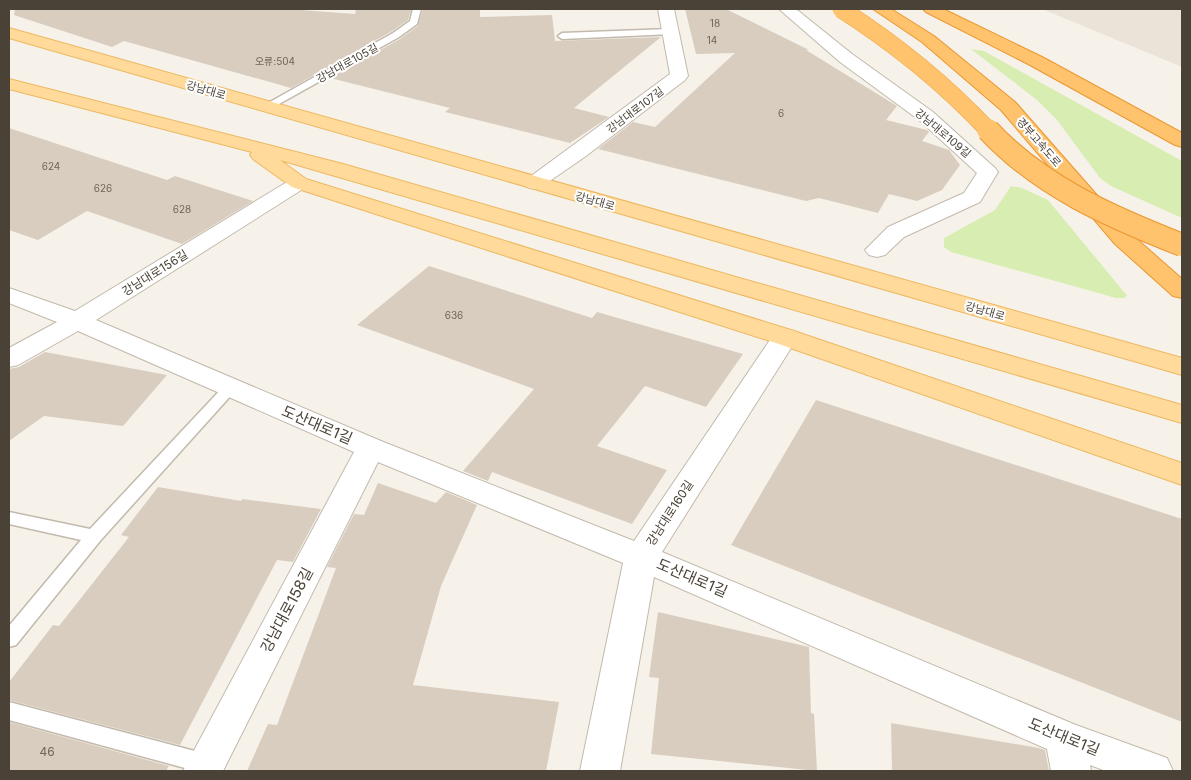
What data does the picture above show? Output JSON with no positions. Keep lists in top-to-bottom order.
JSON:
{
  "streets": {
    "highway": ["경부고속도로"],
    "main road": ["강남대로"],
    "street": [
      "강남대로107길",
      "강남대로109길",
      "강남대로156길",
      "도산대로1길",
      "강남대로160길",
      "강남대로158길"
    ],
    "lane": ["강남대로105길"]
  },
  "crossings": [
    ["강남대로105길", "강남대로"],
    ["강남대로", "강남대로107길"],
    ["강남대로156길", "도산대로1길"],
    ["도산대로1길", "강남대로160길"],
    ["도산대로1길", "강남대로158길"]
  ],
  "house_numbers": [
    "18",
    "14",
    "오류:504",
    "6",
    "624",
    "626",
    "628",
    "636",
    "46"
  ]
}
